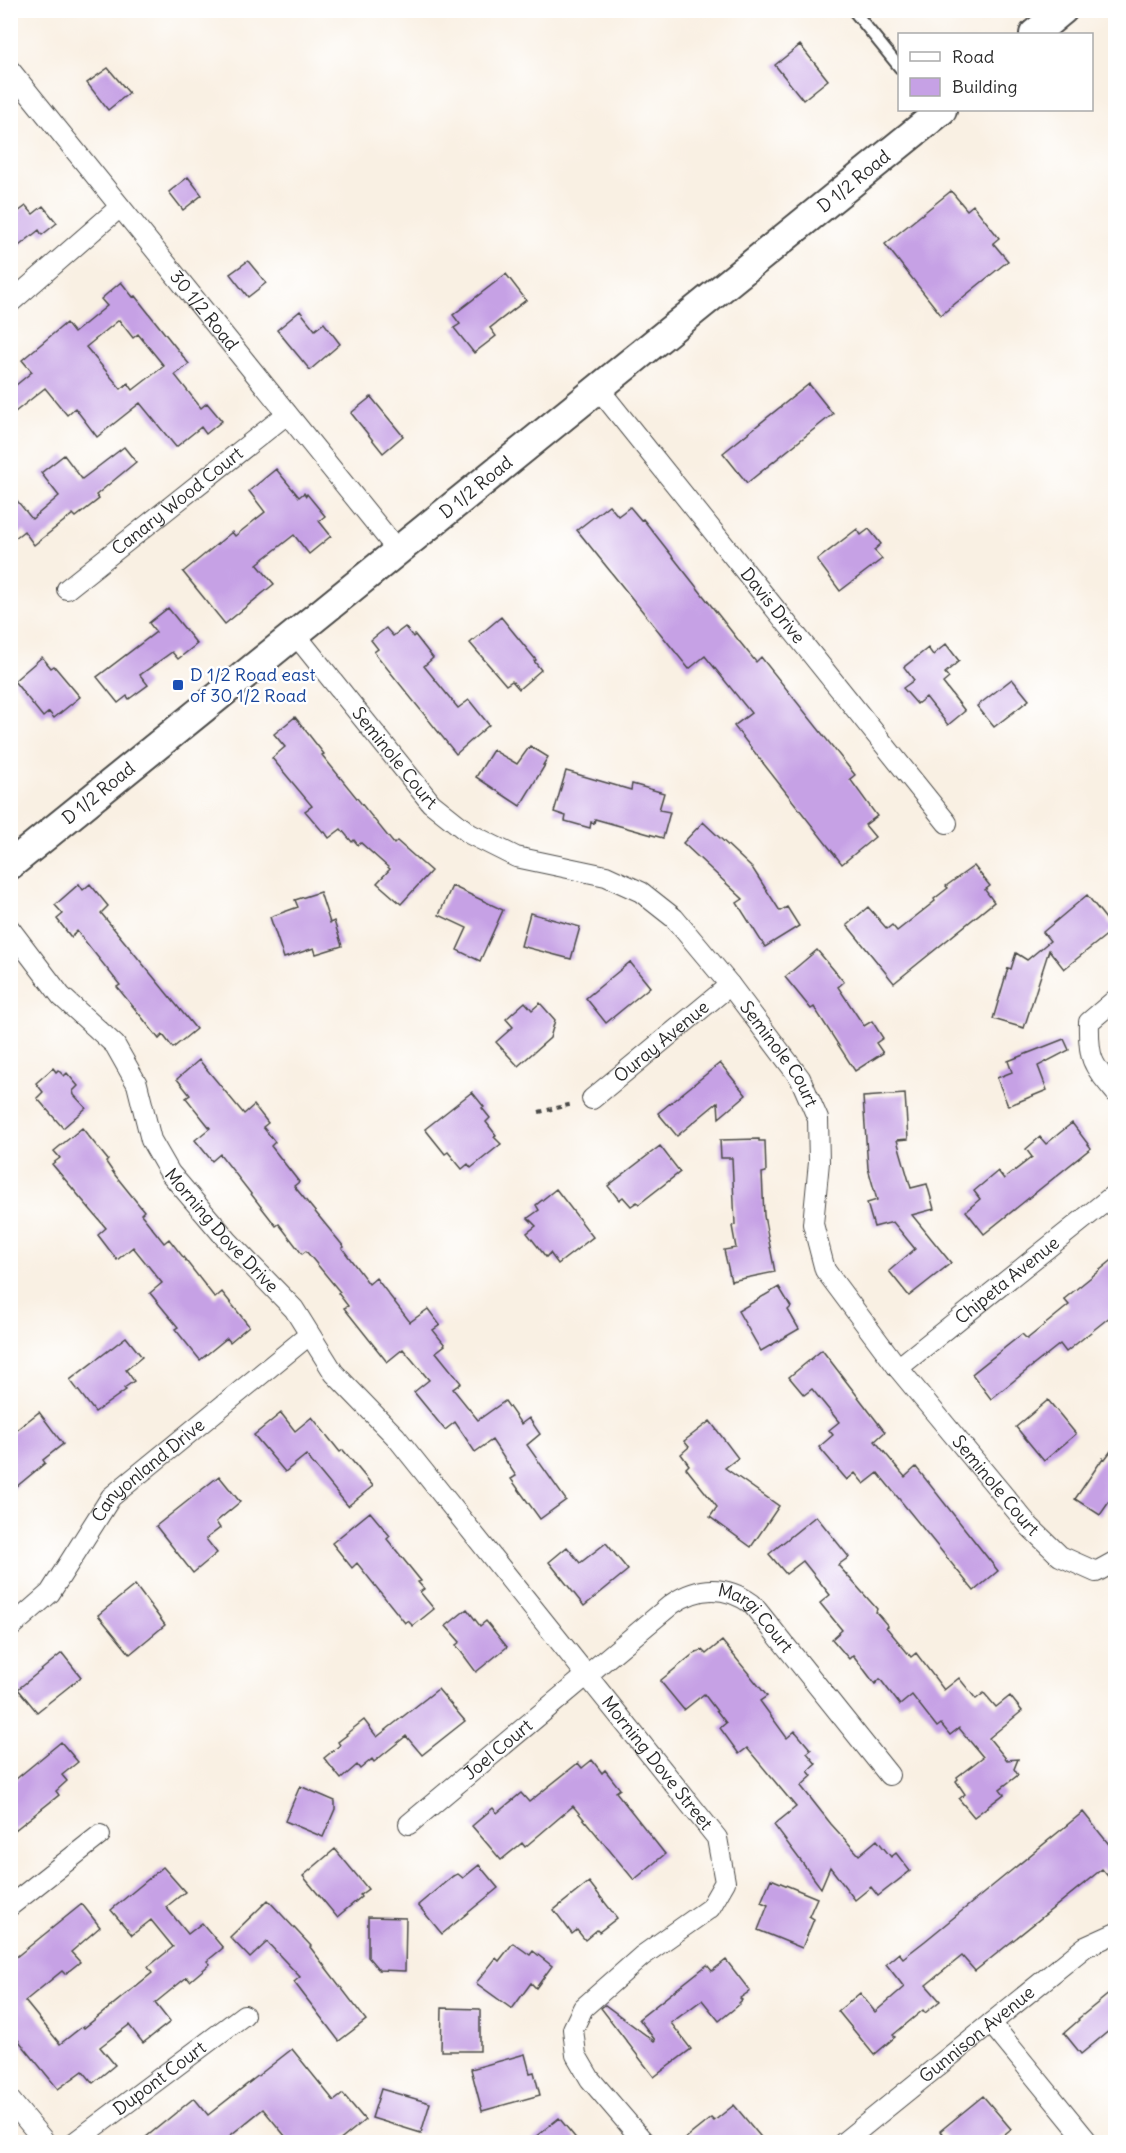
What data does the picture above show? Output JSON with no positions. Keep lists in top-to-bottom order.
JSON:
{
  "streets": {
    "main road": ["D 1/2 Road"],
    "street": [
      "30 1/2 Road",
      "Canary Wood Court",
      "Davis Drive",
      "Seminole Court",
      "Ouray Avenue",
      "Morning Dove Drive",
      "Chipeta Avenue",
      "Canyonland Drive",
      "Margi Court",
      "Joel Court",
      "Morning Dove Street",
      "Gunnison Avenue",
      "Dupont Court"
    ]
  },
  "crossings": [
    ["D 1/2 Road", "30 1/2 Road"],
    ["D 1/2 Road", "Davis Drive"],
    ["D 1/2 Road", "Seminole Court"],
    ["30 1/2 Road", "Canary Wood Court"],
    ["Seminole Court", "Ouray Avenue"],
    ["Seminole Court", "Chipeta Avenue"],
    ["Morning Dove Drive", "Canyonland Drive"],
    ["Morning Dove Drive", "Morning Dove Street"],
    ["Margi Court", "Joel Court"],
    ["Margi Court", "Morning Dove Street"],
    ["Joel Court", "Morning Dove Street"]
  ],
  "places": {
    "transit": ["D 1/2 Road east of 30 1/2 Road"]
  },
  "legend": ["Road", "Building"]
}
